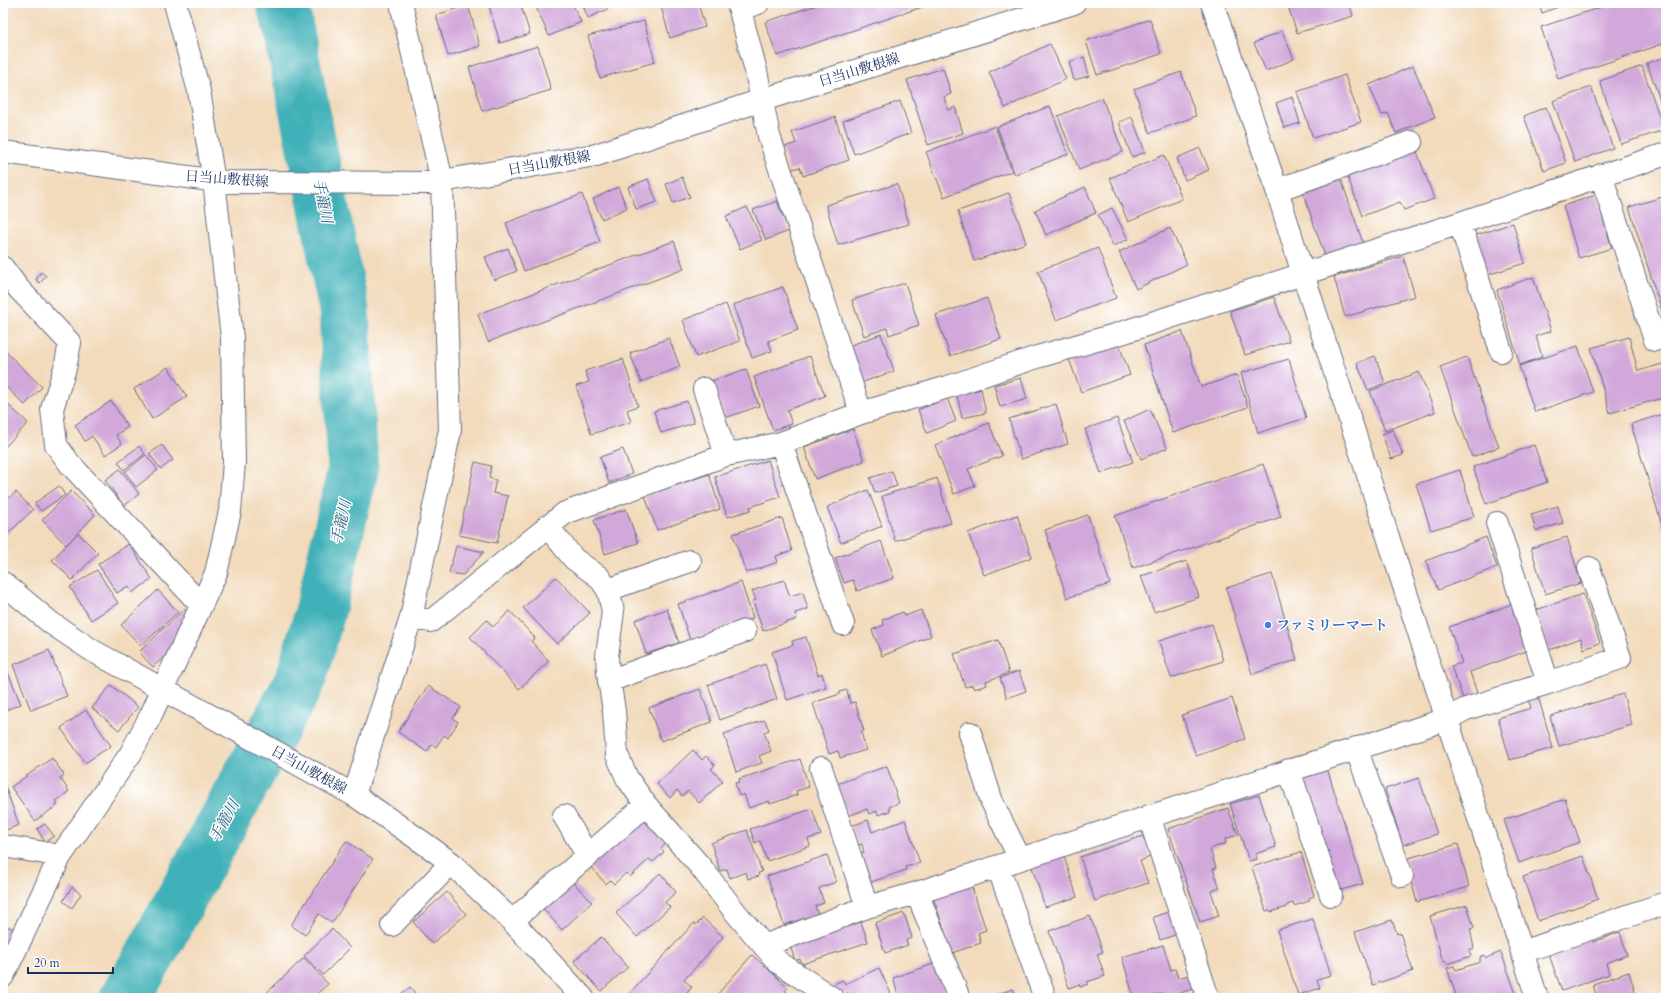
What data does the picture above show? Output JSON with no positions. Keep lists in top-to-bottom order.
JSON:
{
  "streets": {
    "street": ["日当山敷根線"]
  },
  "water": ["手籠川"],
  "places": ["ファミリーマート"],
  "scale_bar": "20 m"
}
